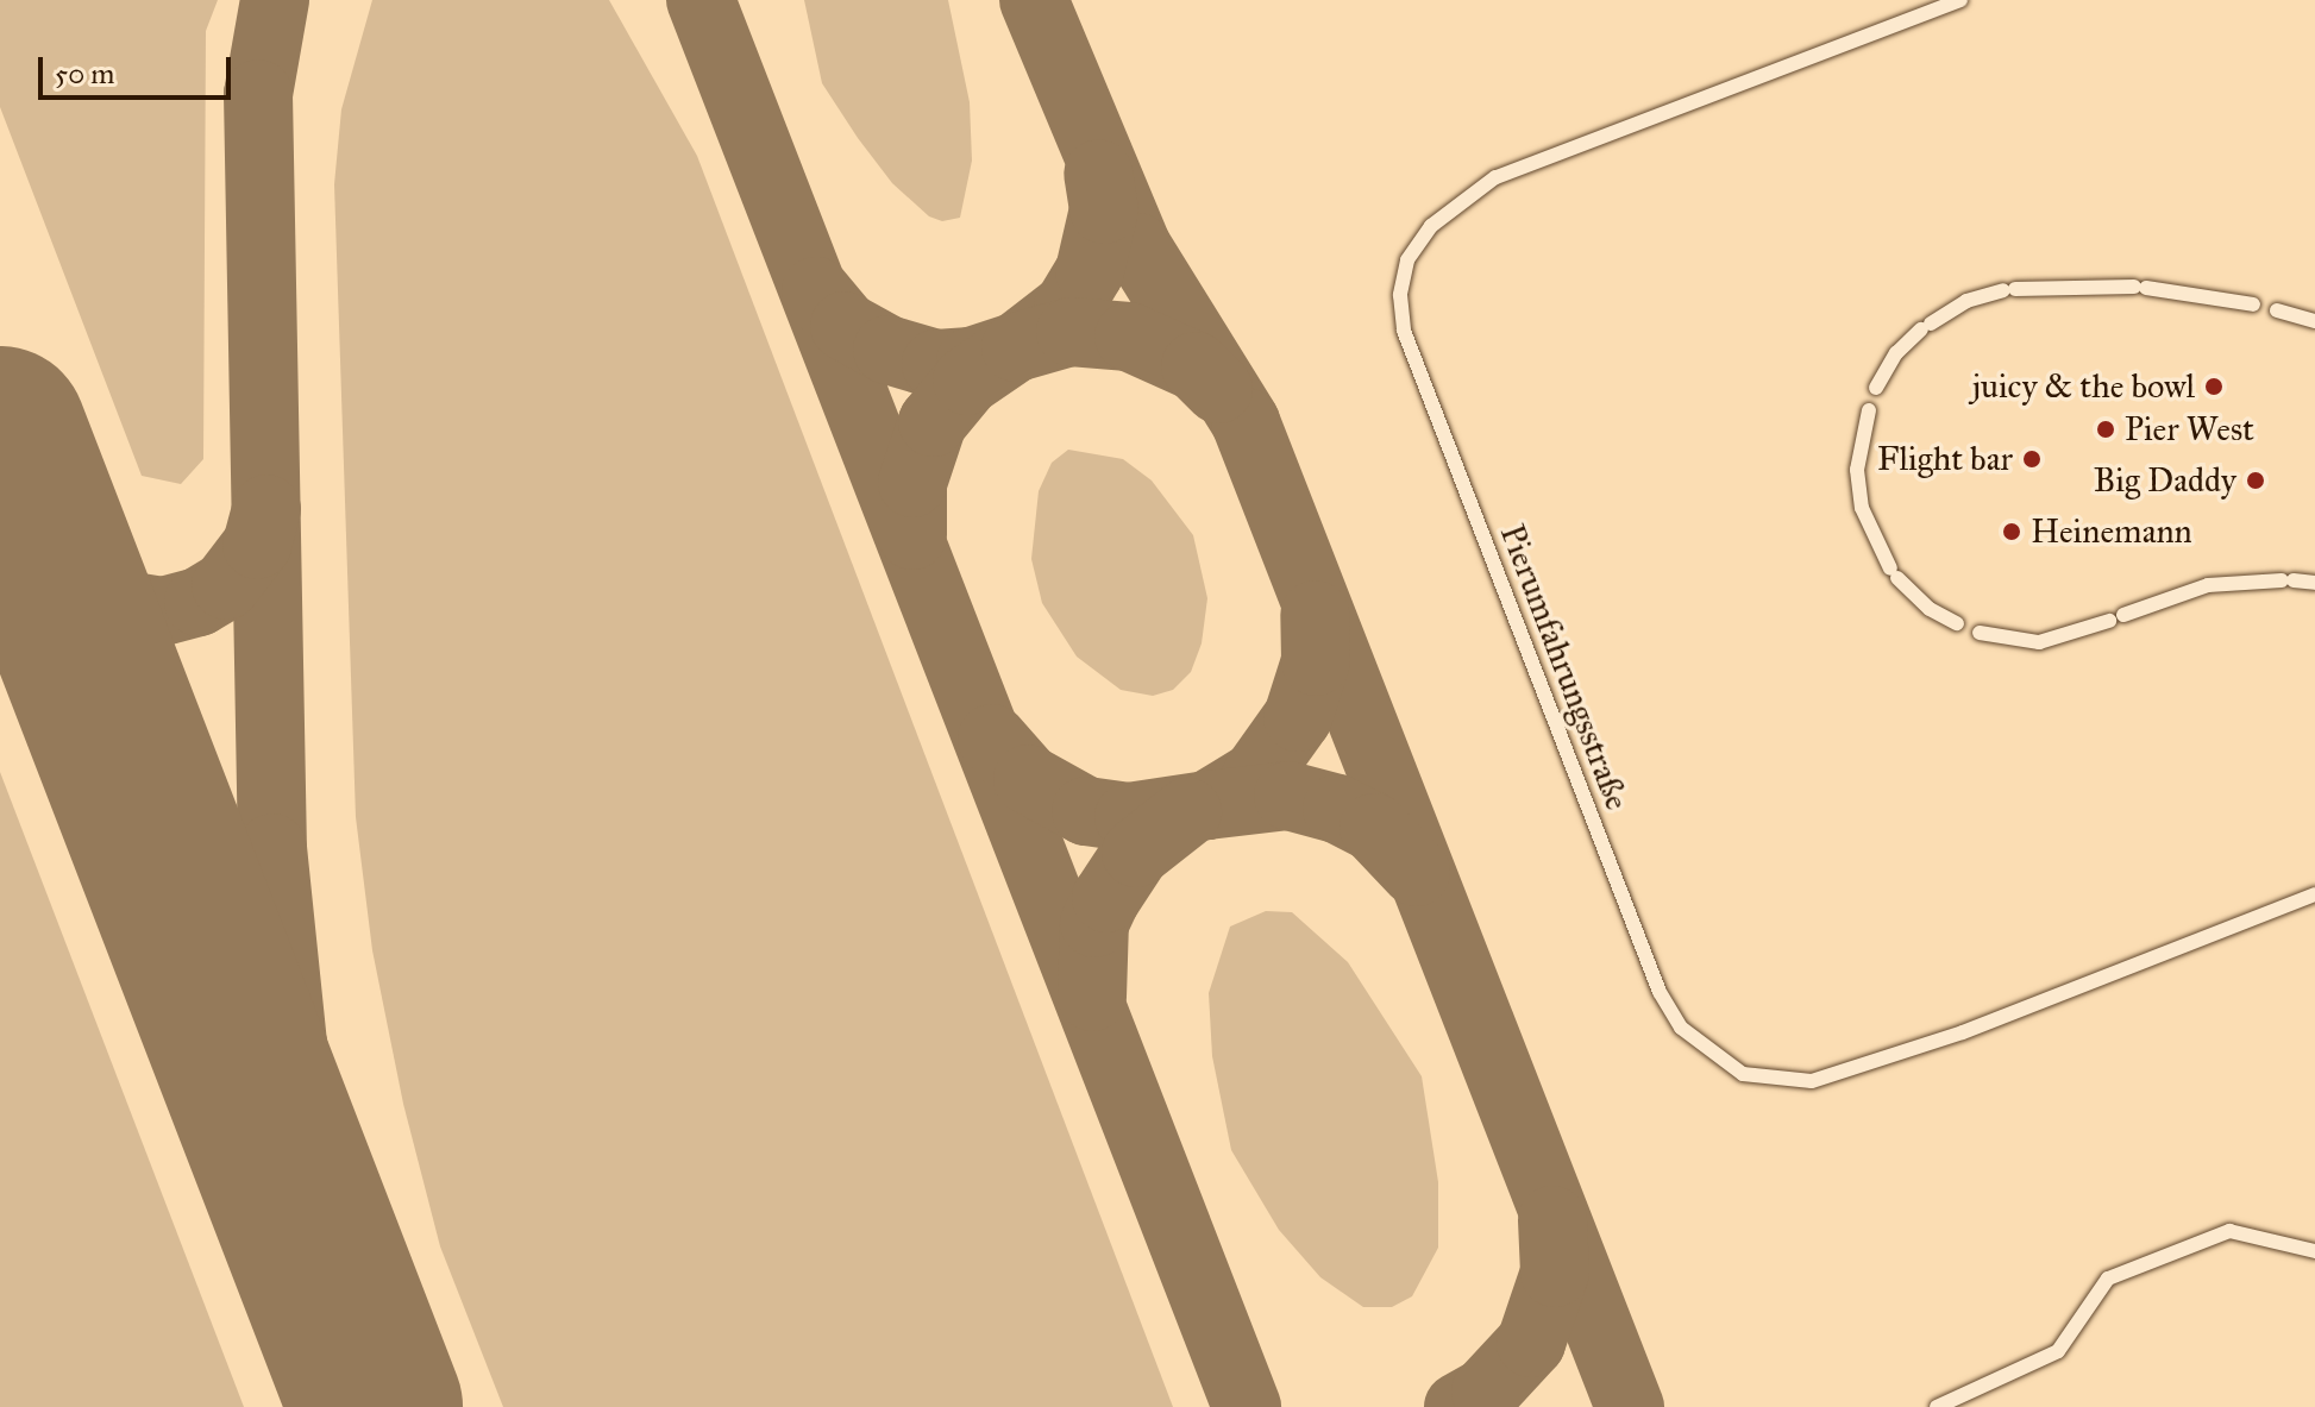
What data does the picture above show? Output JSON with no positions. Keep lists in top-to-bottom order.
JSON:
{
  "streets": {
    "lane": ["Pierumfahrungsstraße"]
  },
  "places": [
    "juicy & the bowl",
    "Pier West",
    "Flight bar",
    "Big Daddy",
    "Heinemann"
  ],
  "scale_bar": "50 m"
}
